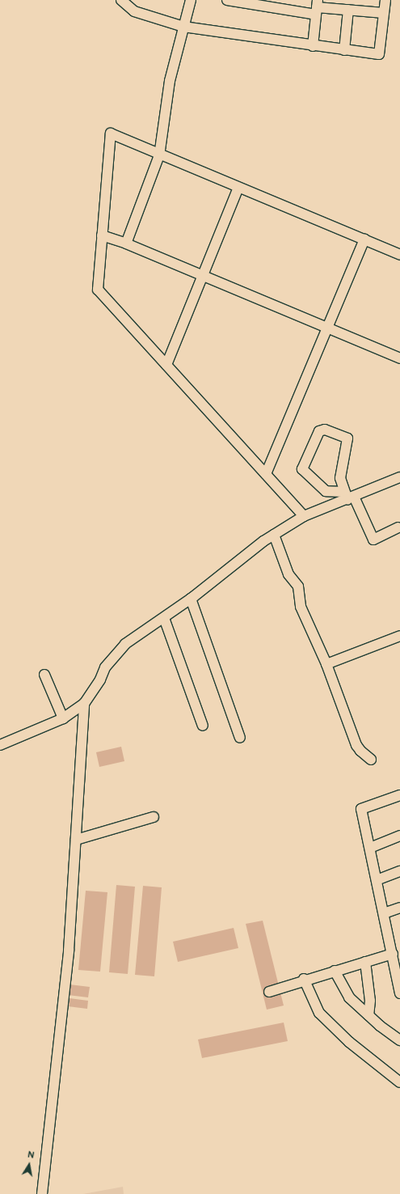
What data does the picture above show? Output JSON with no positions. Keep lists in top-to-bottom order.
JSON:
{
  "north": "top"
}
